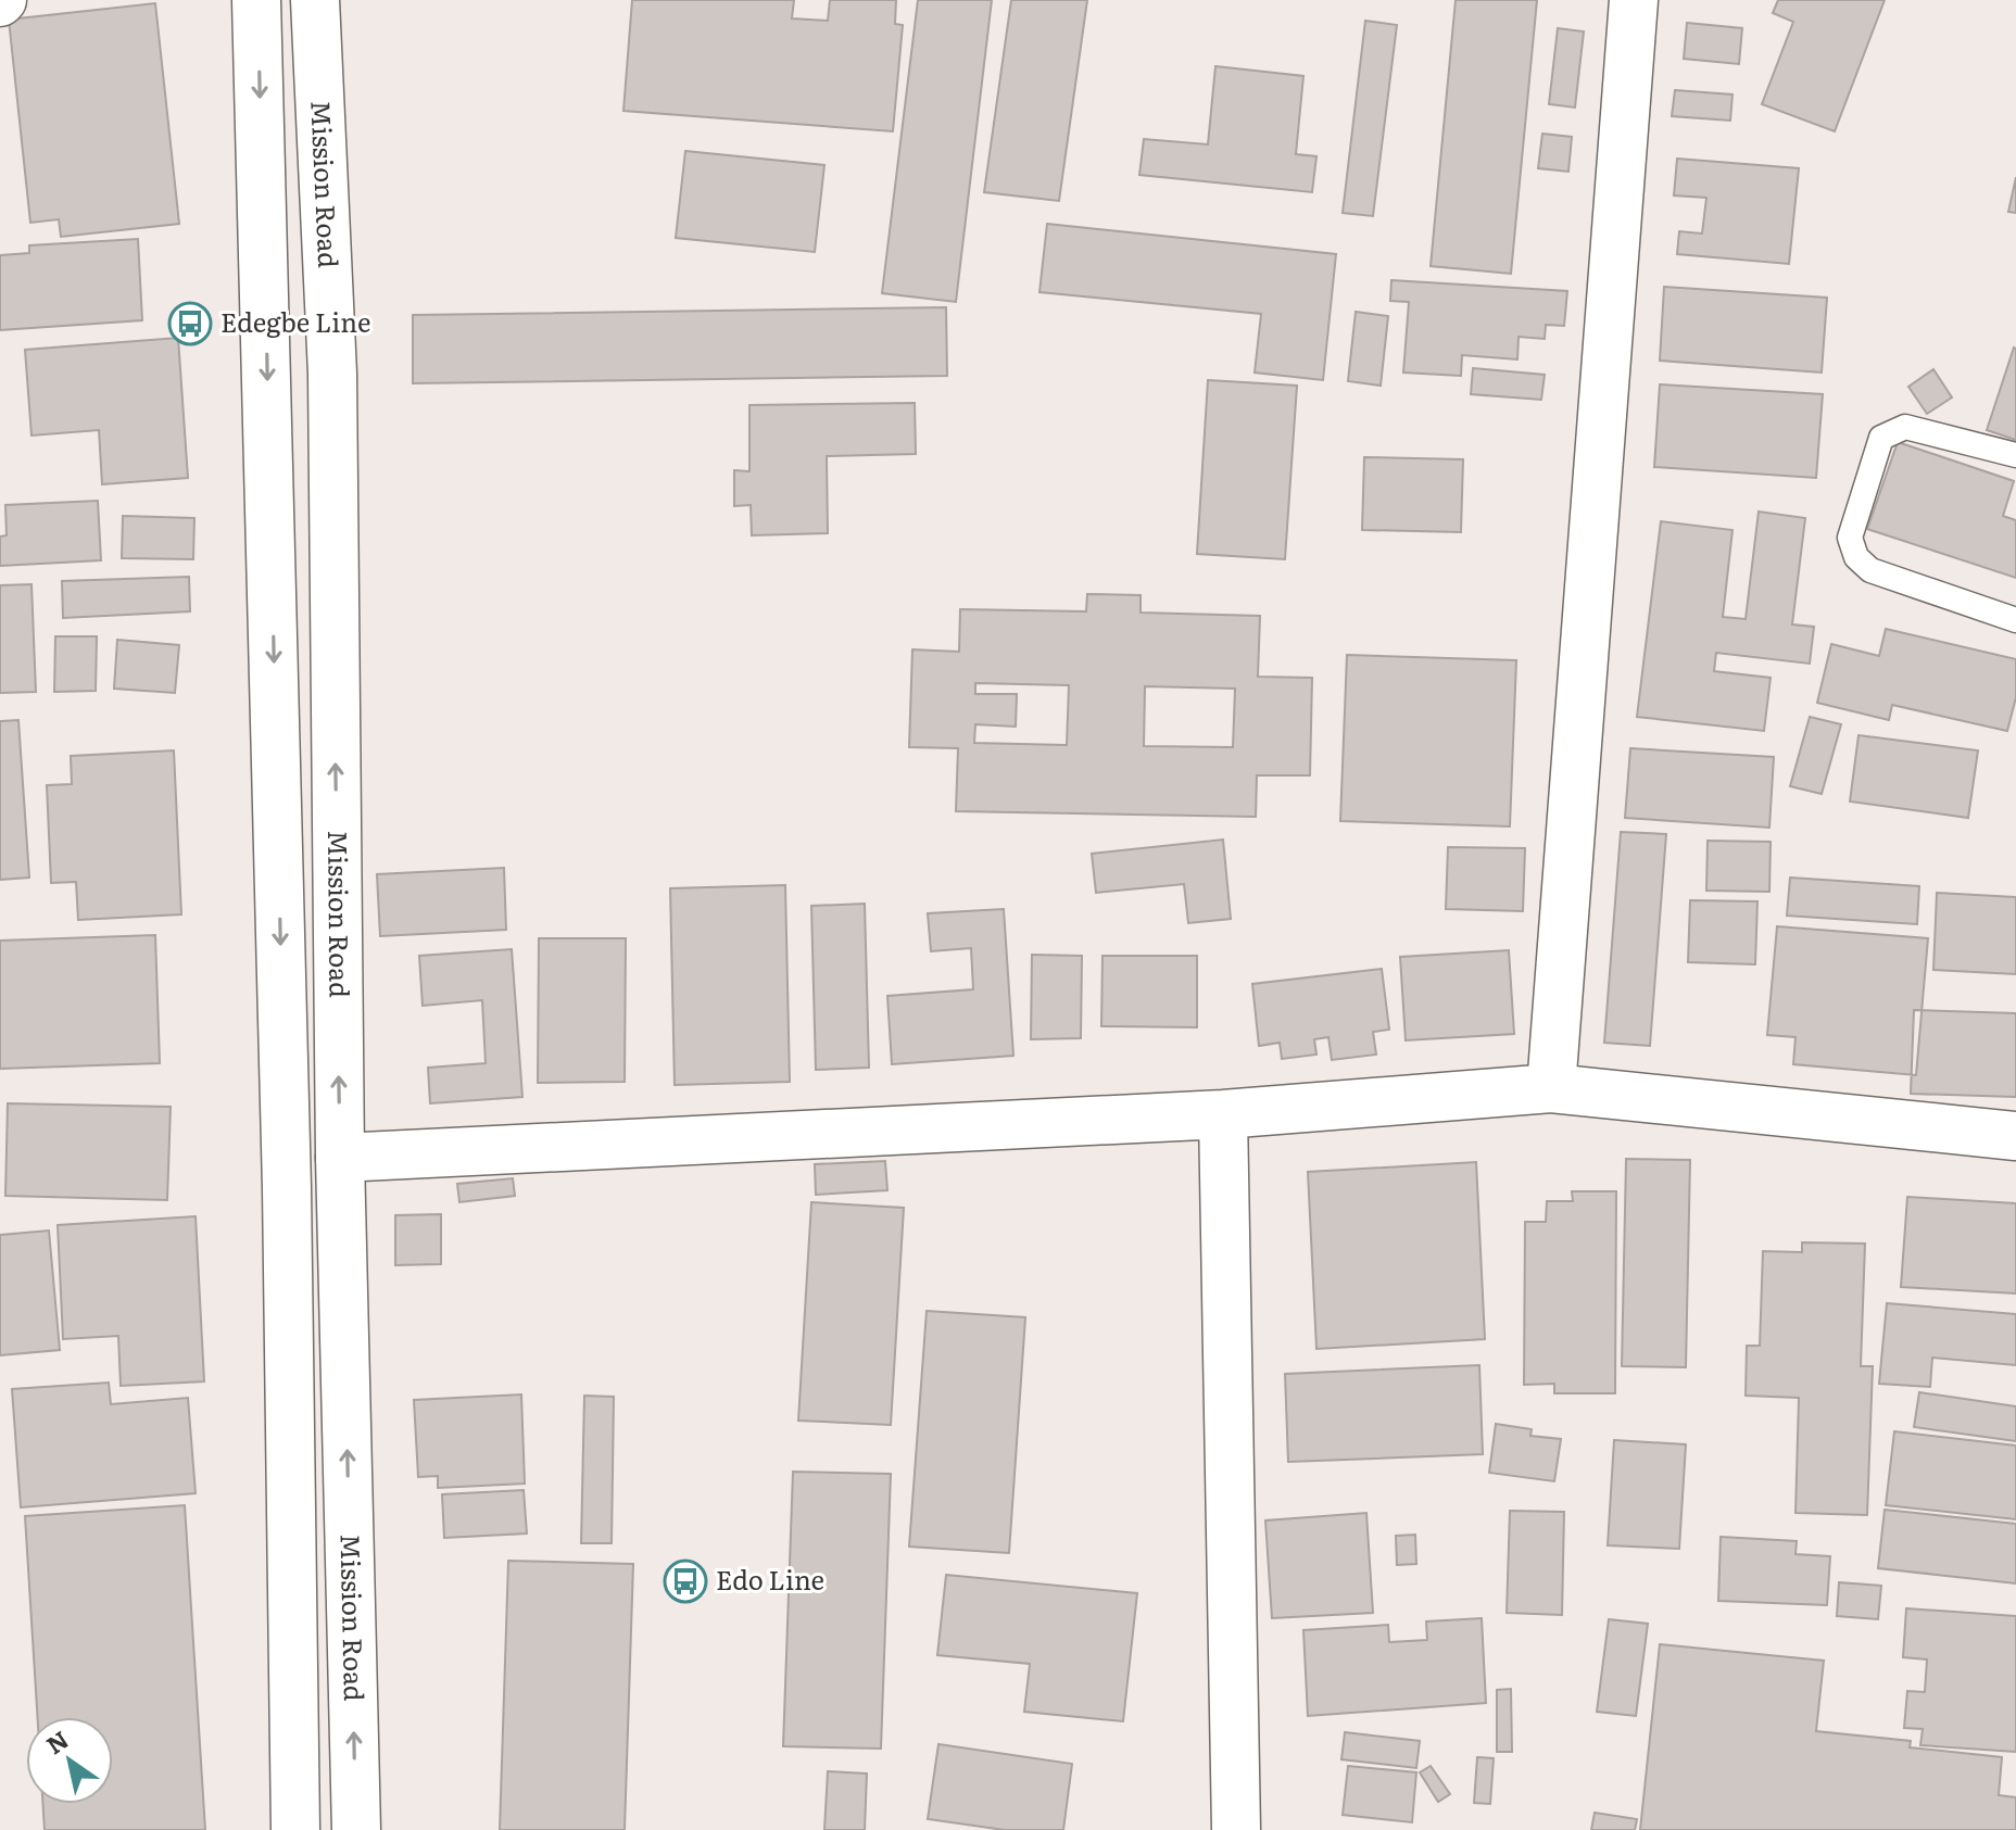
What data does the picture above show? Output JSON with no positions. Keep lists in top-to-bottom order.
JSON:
{
  "streets": {
    "street": ["Mission Road"]
  },
  "places": {
    "bus stop": ["Edegbe Line", "Edo Line"]
  },
  "north": "top left"
}
